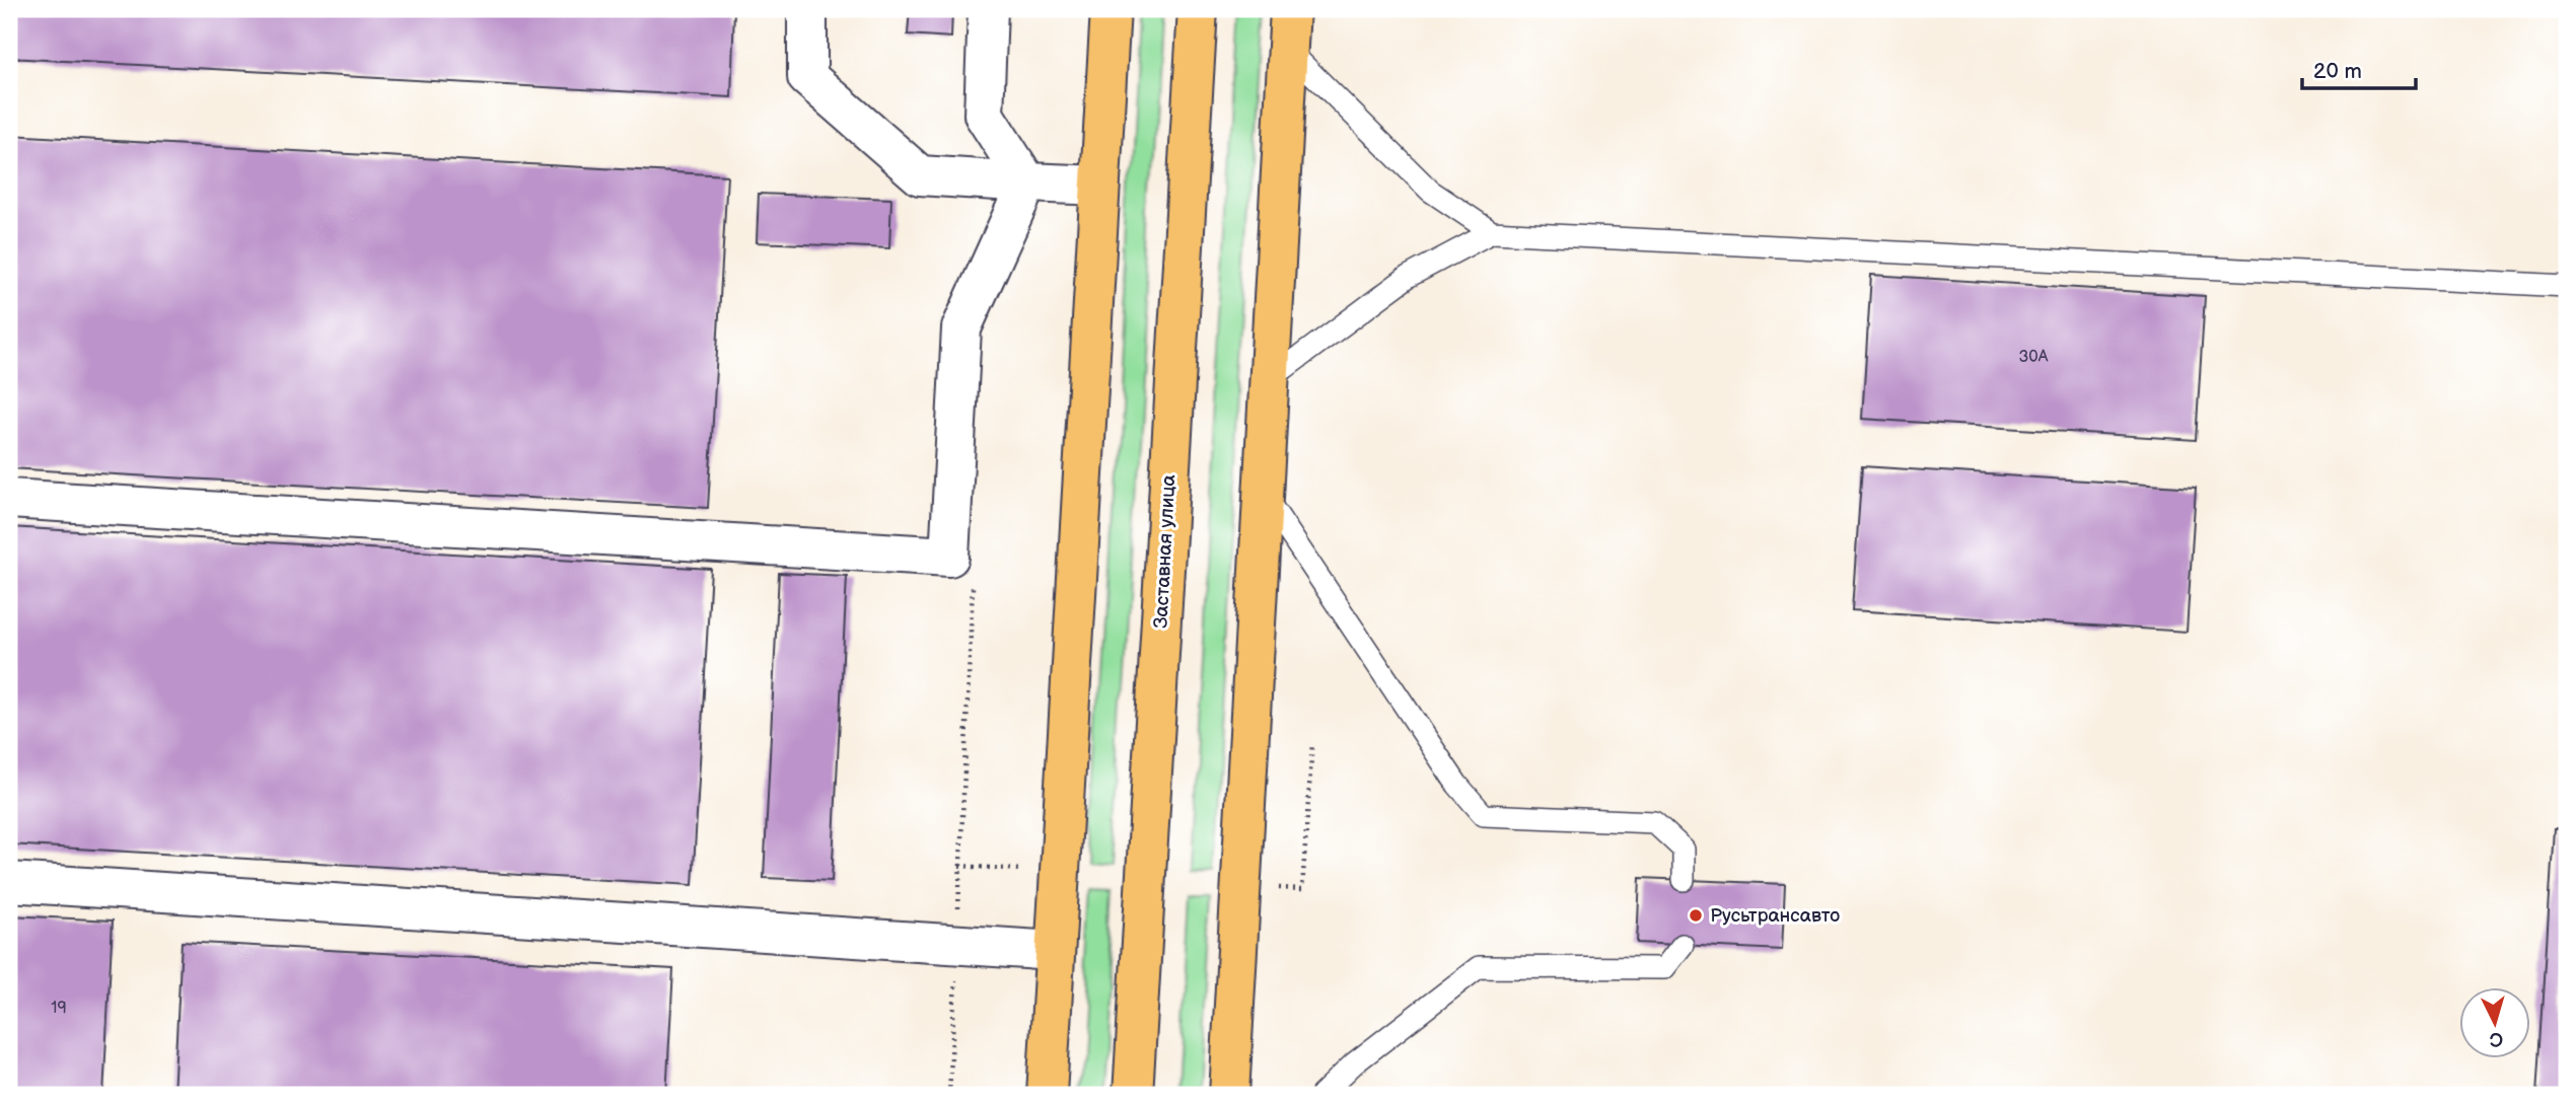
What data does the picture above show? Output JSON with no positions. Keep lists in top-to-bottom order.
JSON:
{
  "streets": {
    "main road": ["Заставная улица"]
  },
  "places": ["Русьтрансавто"],
  "house_numbers": ["30А", "19"],
  "scale_bar": "20 m",
  "north": "bottom"
}
